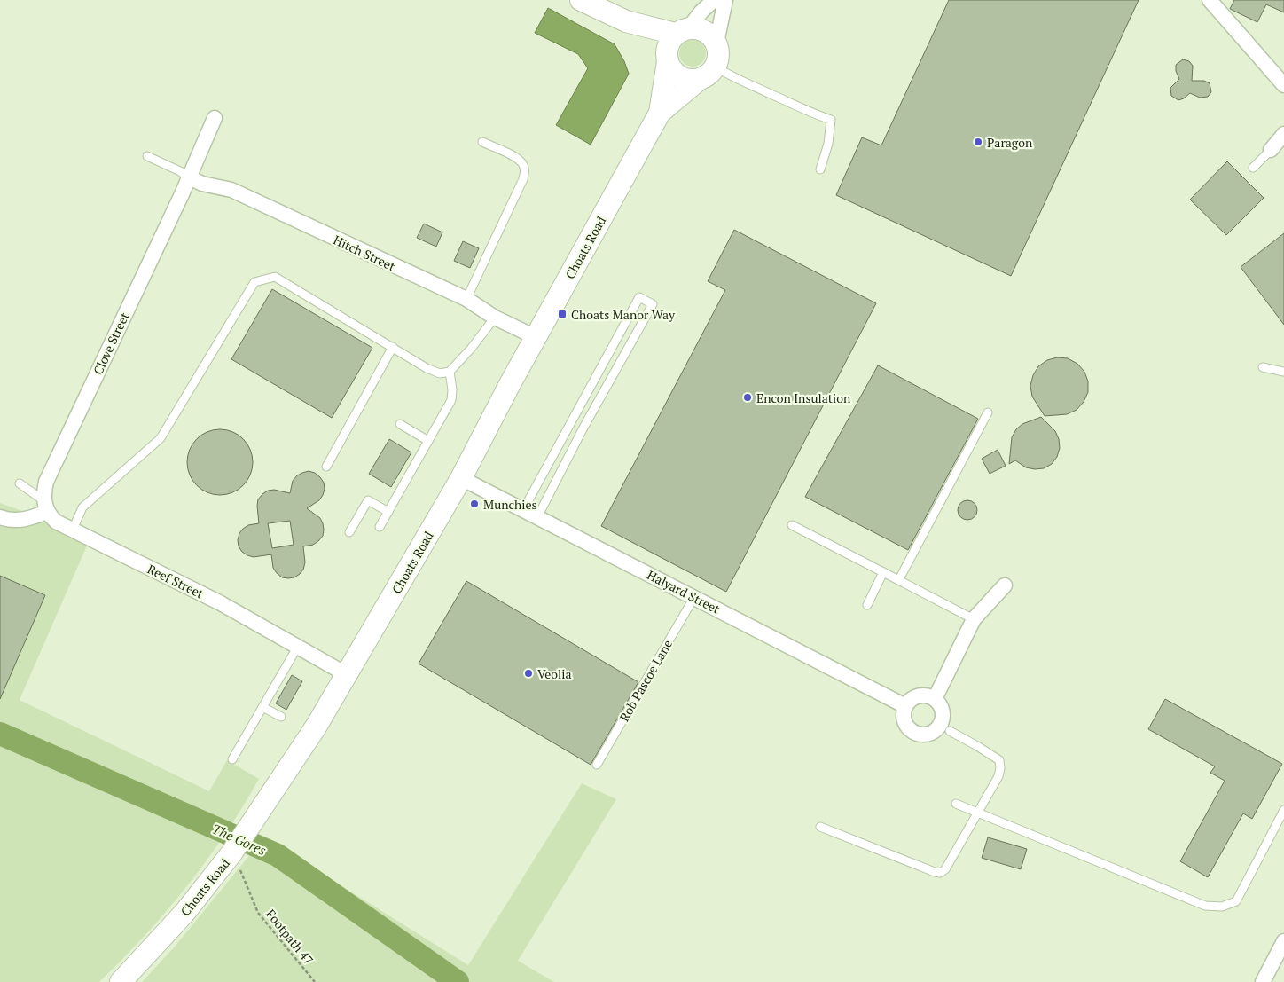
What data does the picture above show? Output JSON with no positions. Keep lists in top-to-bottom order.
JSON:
{
  "streets": {
    "street": [
      "Choats Road",
      "Hitch Street",
      "Clove Street",
      "Reef Street",
      "Halyard Street"
    ],
    "lane": ["Rob Pascoe Lane"],
    "path": ["Footpath 47"]
  },
  "crossings": [
    ["Choats Road", "Hitch Street"],
    ["Choats Road", "Reef Street"],
    ["Choats Road", "Halyard Street"],
    ["Choats Road", "Footpath 47"],
    ["Hitch Street", "Clove Street"],
    ["Clove Street", "Reef Street"],
    ["Halyard Street", "Rob Pascoe Lane"]
  ],
  "water": ["The Gores"],
  "places": {
    "other": [
      "Paragon",
      "Encon Insulation",
      "Munchies",
      "Veolia"
    ],
    "transit": ["Choats Manor Way"]
  }
}
